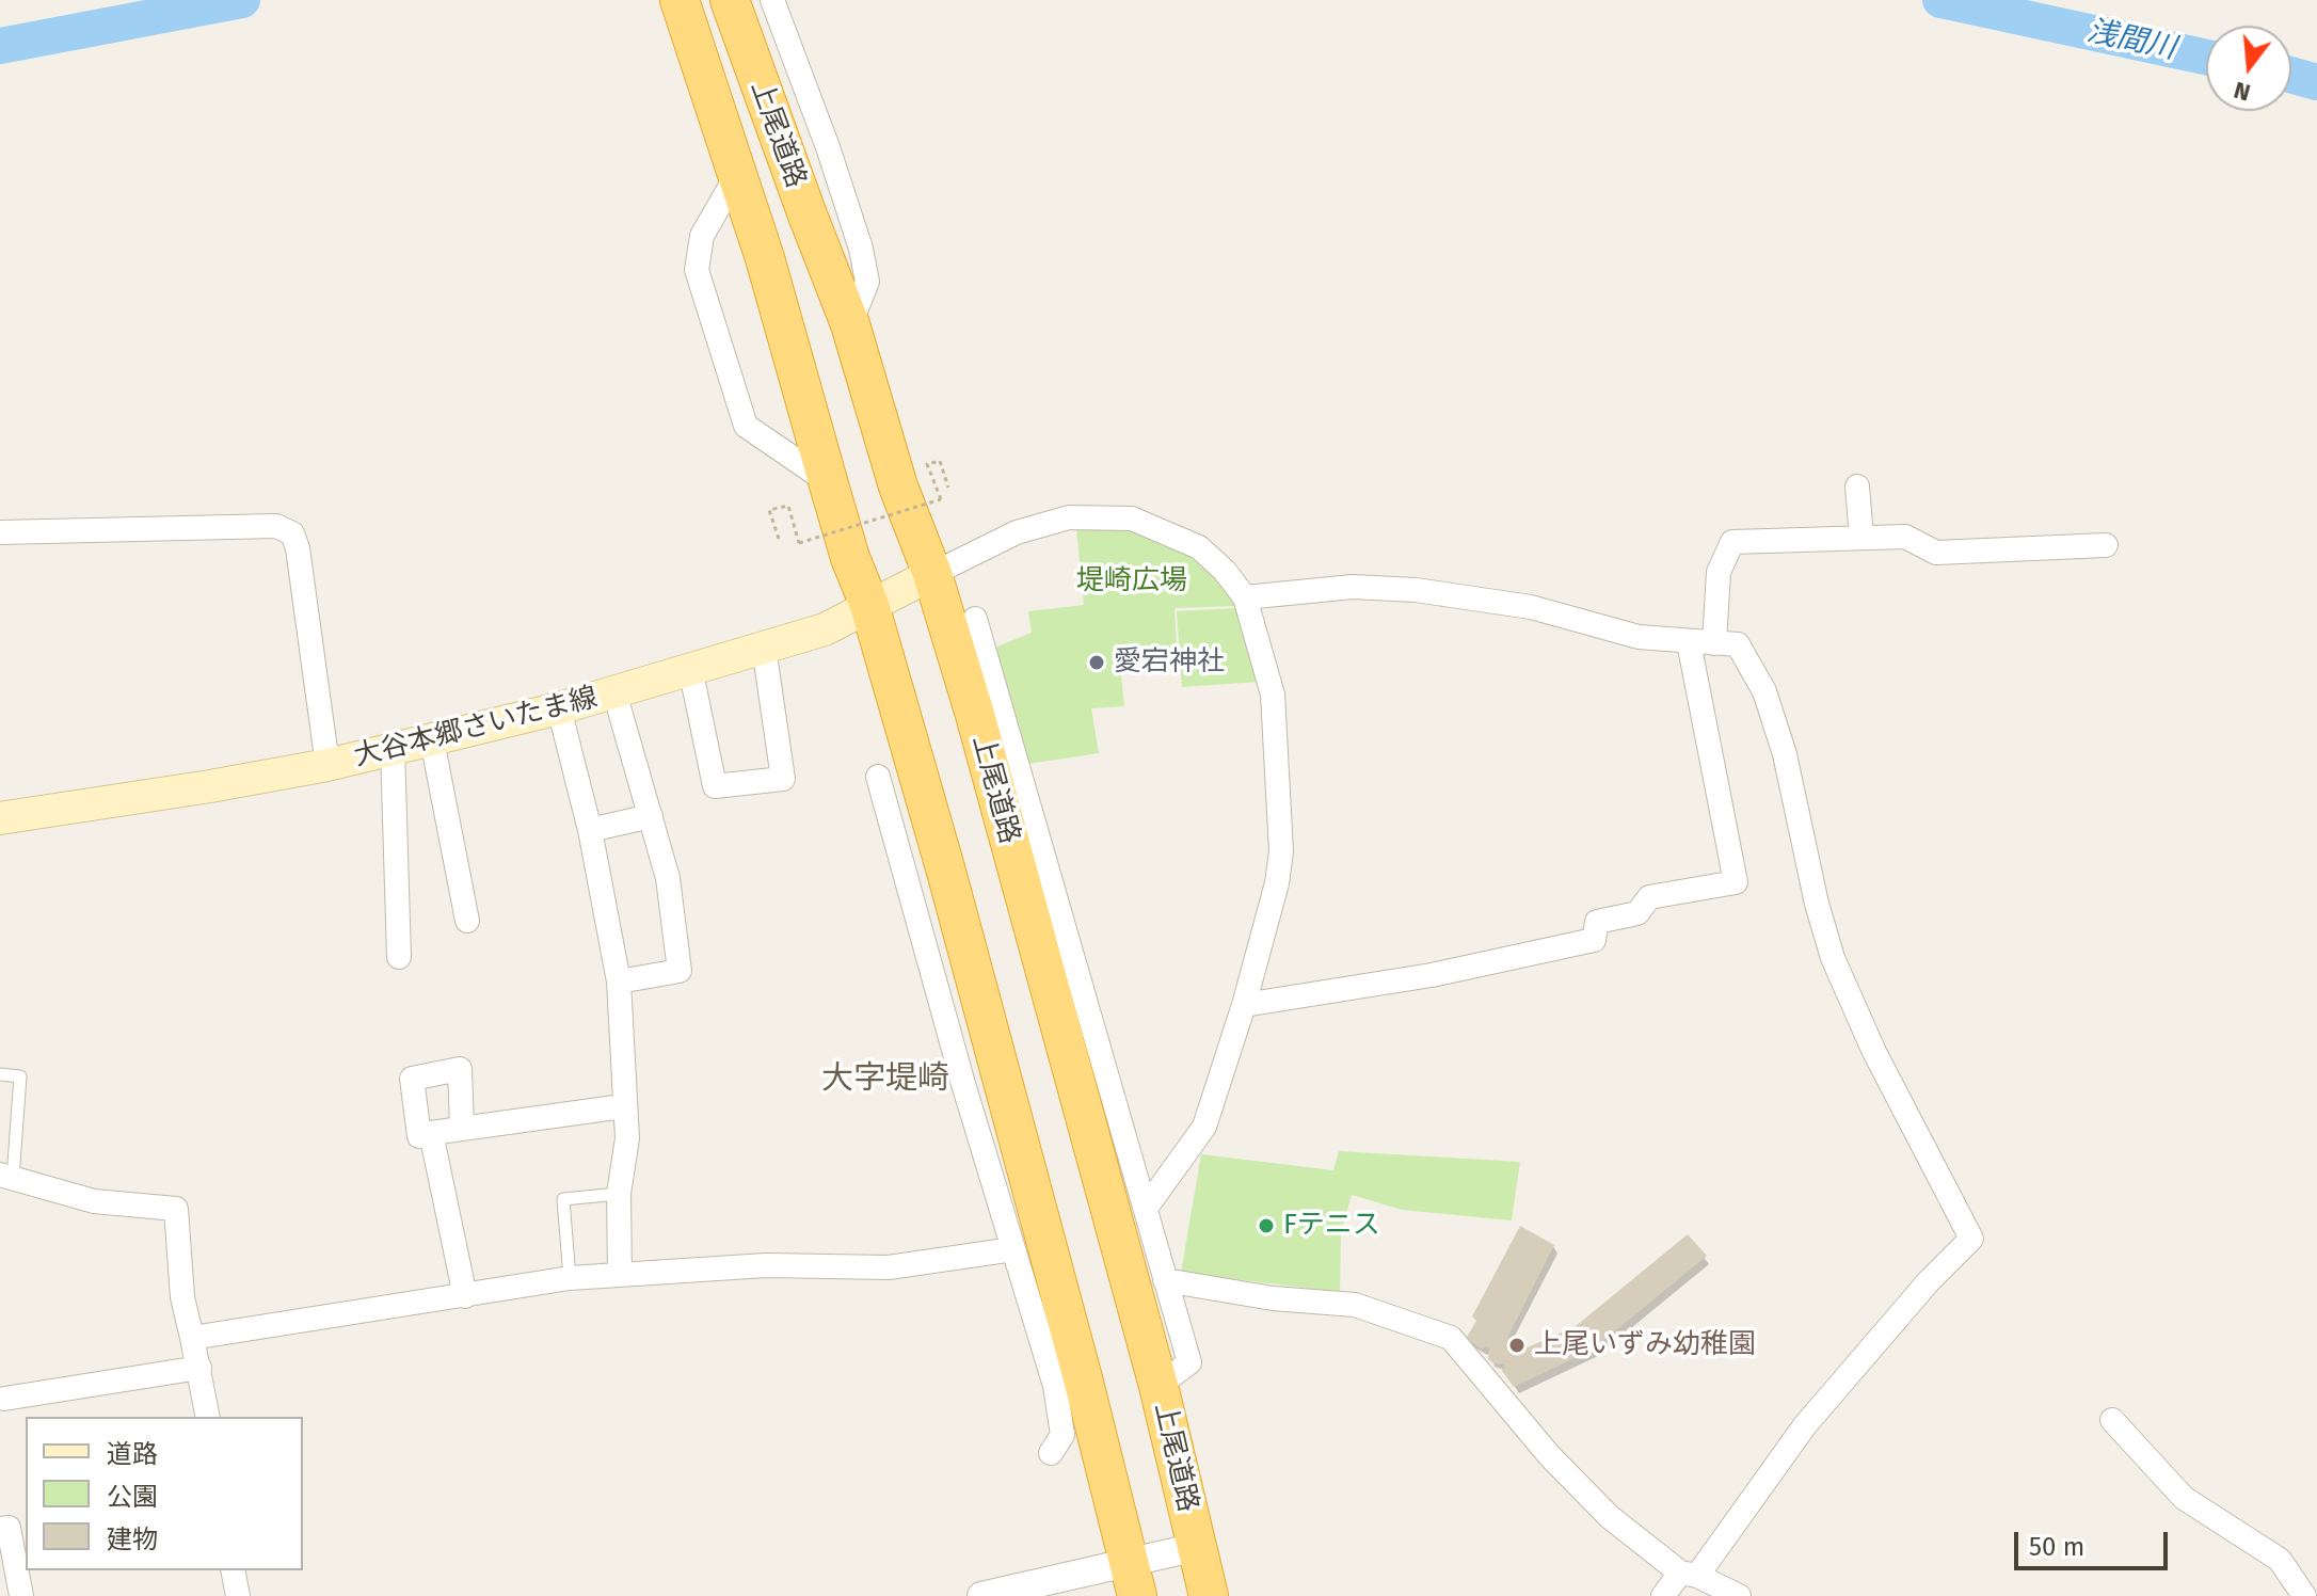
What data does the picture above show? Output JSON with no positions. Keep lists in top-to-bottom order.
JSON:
{
  "streets": {
    "highway": ["上尾道路"],
    "main road": ["大谷本郷さいたま線"]
  },
  "crossings": [
    ["上尾道路", "大谷本郷さいたま線"]
  ],
  "districts": ["大字堤崎"],
  "water": ["浅間川"],
  "parks": ["堤崎広場"],
  "places": ["愛宕神社", "Fテニス", "上尾いずみ幼稚園"],
  "legend": ["道路", "公園", "建物"],
  "scale_bar": "50 m",
  "north": "bottom"
}
